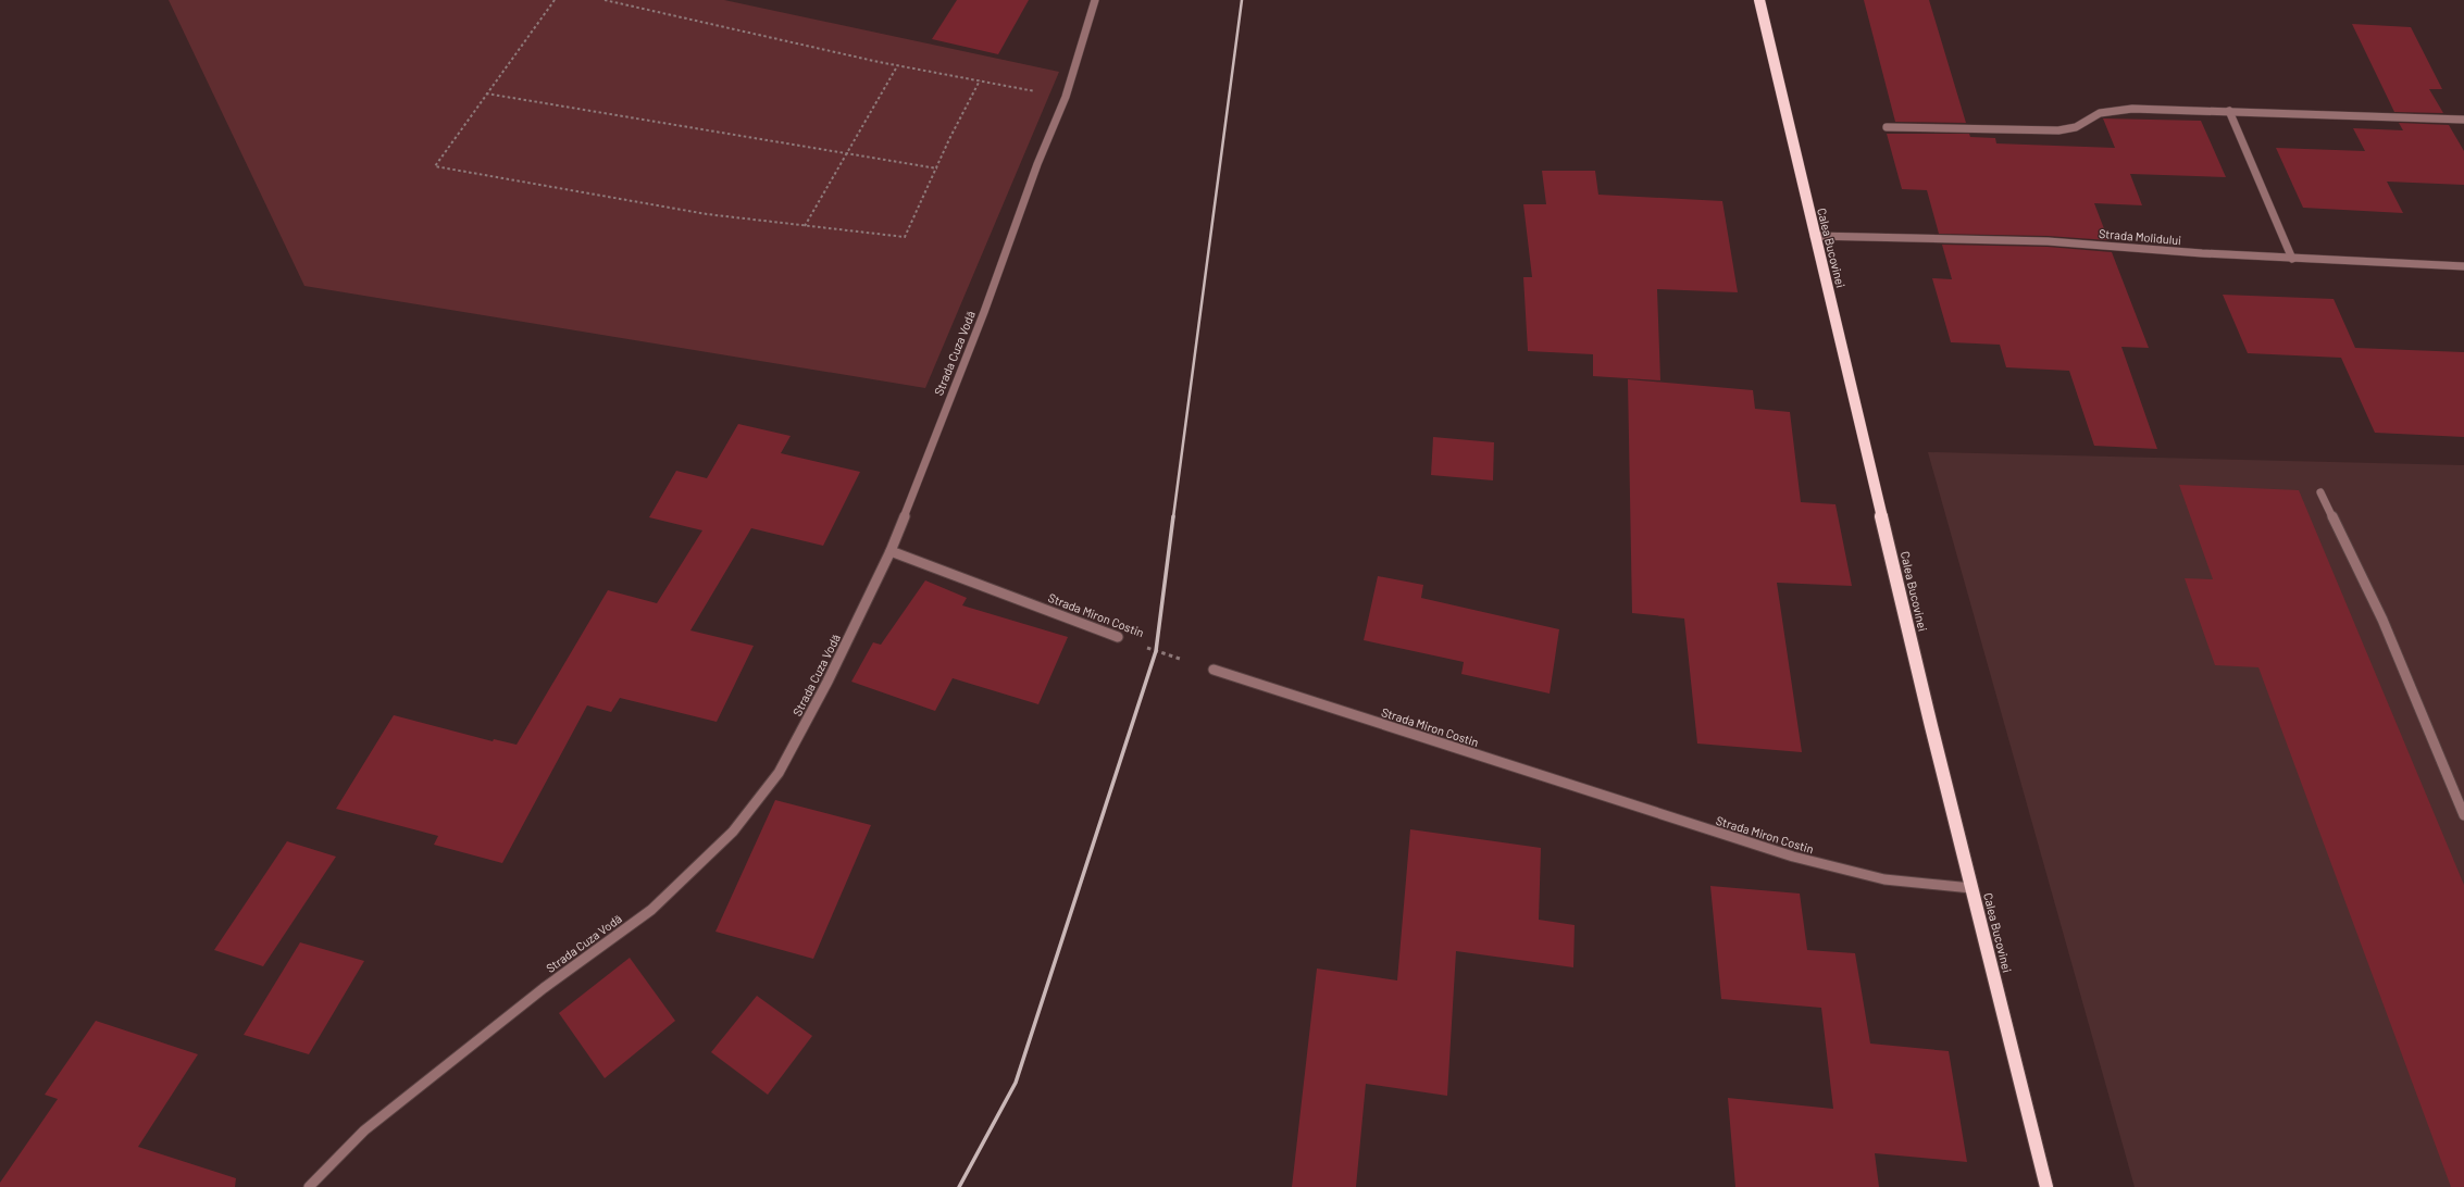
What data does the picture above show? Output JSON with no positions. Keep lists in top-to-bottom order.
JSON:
{
  "streets": {
    "highway": ["Calea Bucovinei"],
    "street": ["Strada Molidului", "Strada Cuza Vodă", "Strada Miron Costin"]
  },
  "crossings": [
    ["Strada Molidului", "Calea Bucovinei"],
    ["Calea Bucovinei", "Strada Miron Costin"],
    ["Strada Cuza Vodă", "Strada Miron Costin"]
  ]
}
